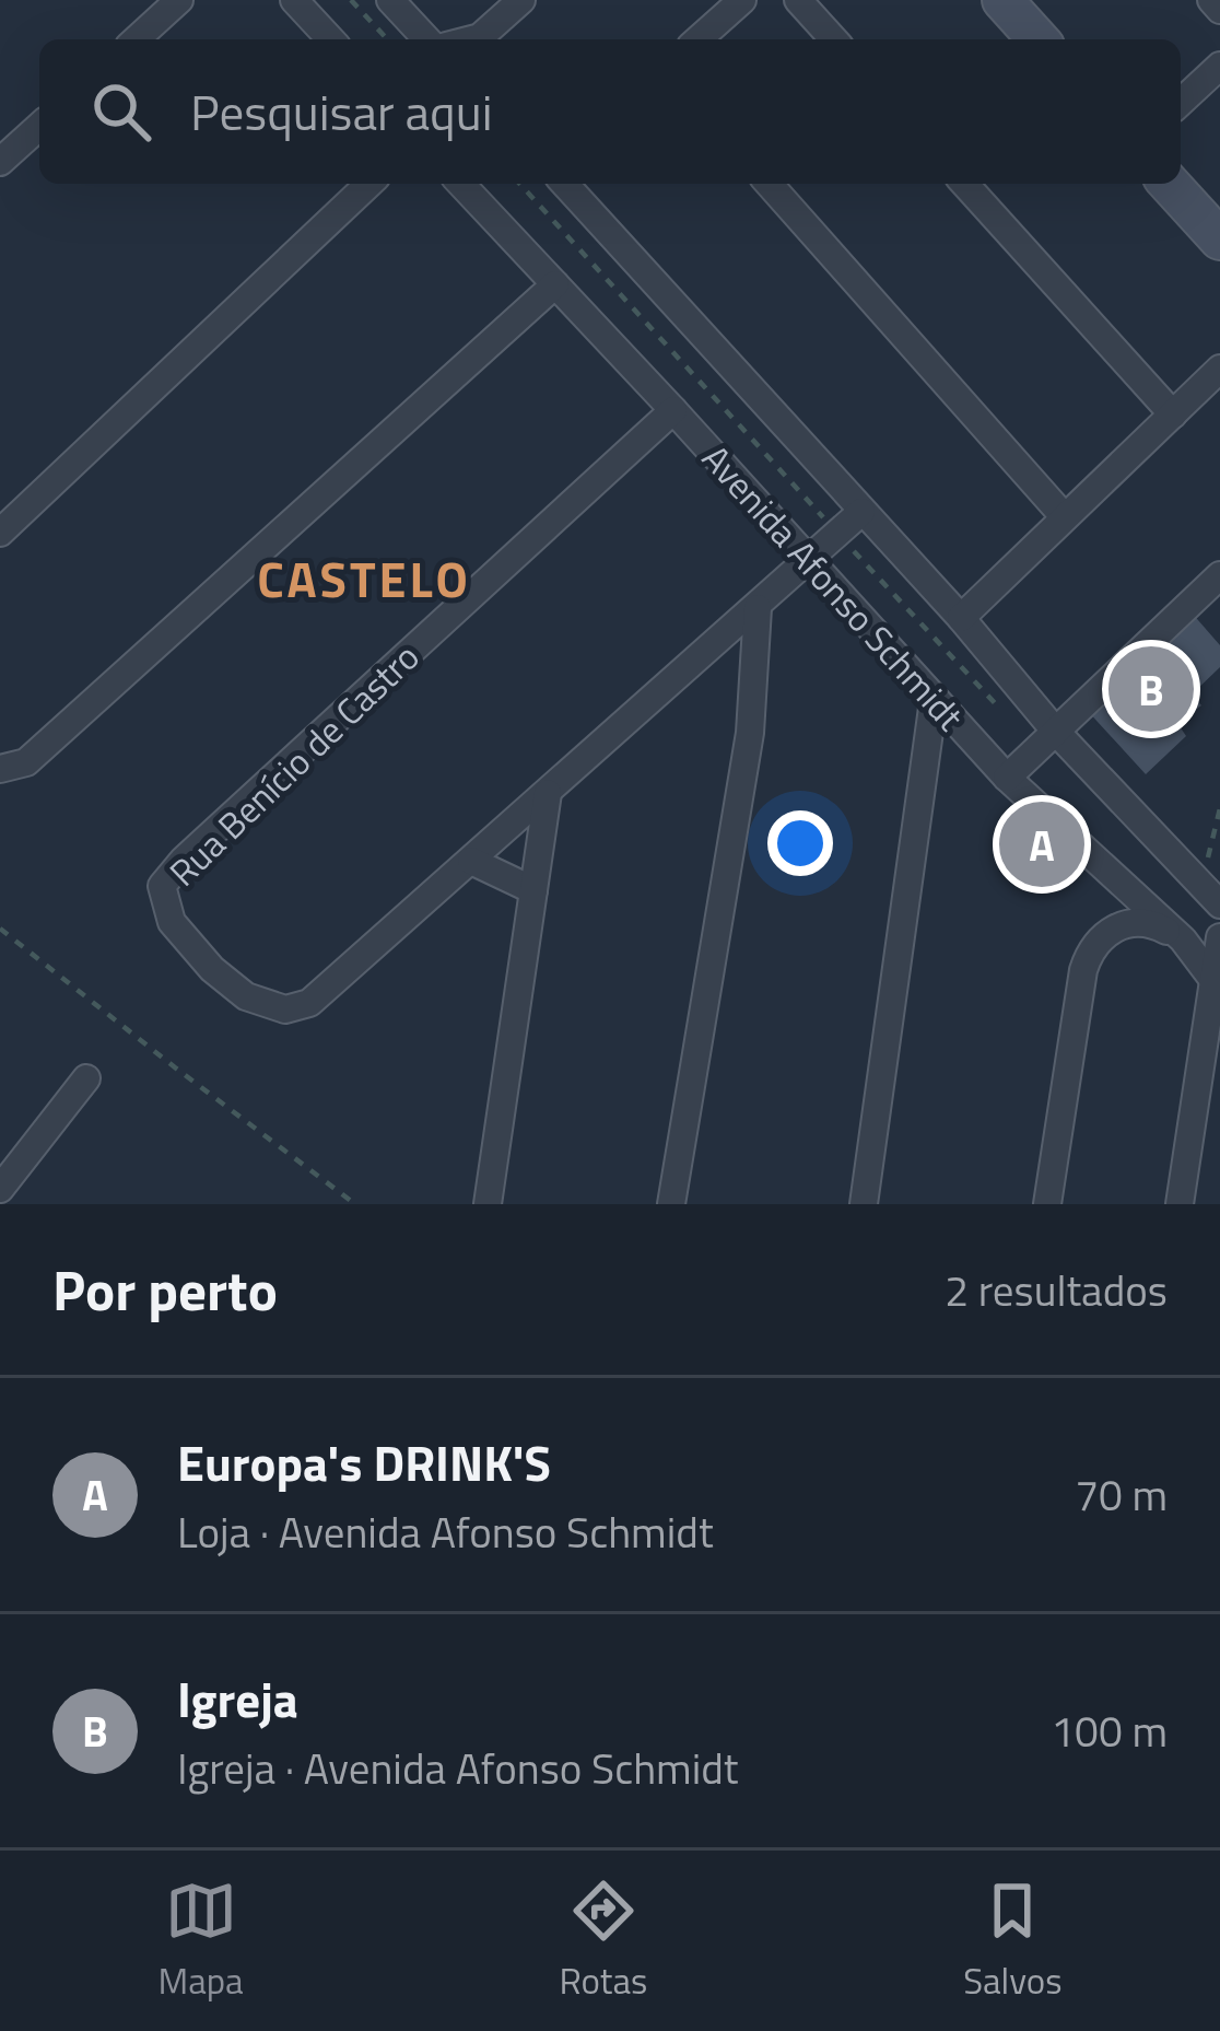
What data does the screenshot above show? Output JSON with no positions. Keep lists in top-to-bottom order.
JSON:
{
  "streets": {
    "street": ["Avenida Afonso Schmidt", "Rua Benício de Castro"]
  },
  "crossings": [
    ["Avenida Afonso Schmidt", "Rua Benício de Castro"]
  ],
  "districts": ["CASTELO"],
  "page": {
    "search": "Pesquisar aqui",
    "pins": ["B", "A"],
    "heading": ["Por perto", "2 resultados"],
    "list": [
      {
        "mark": "A",
        "name": "Europa's DRINK'S",
        "note": "Loja · Avenida Afonso Schmidt",
        "value": "70 m"
      },
      {
        "mark": "B",
        "name": "Igreja",
        "note": "Igreja · Avenida Afonso Schmidt",
        "value": "100 m"
      }
    ],
    "nav": ["Mapa", "Rotas", "Salvos"]
  }
}
